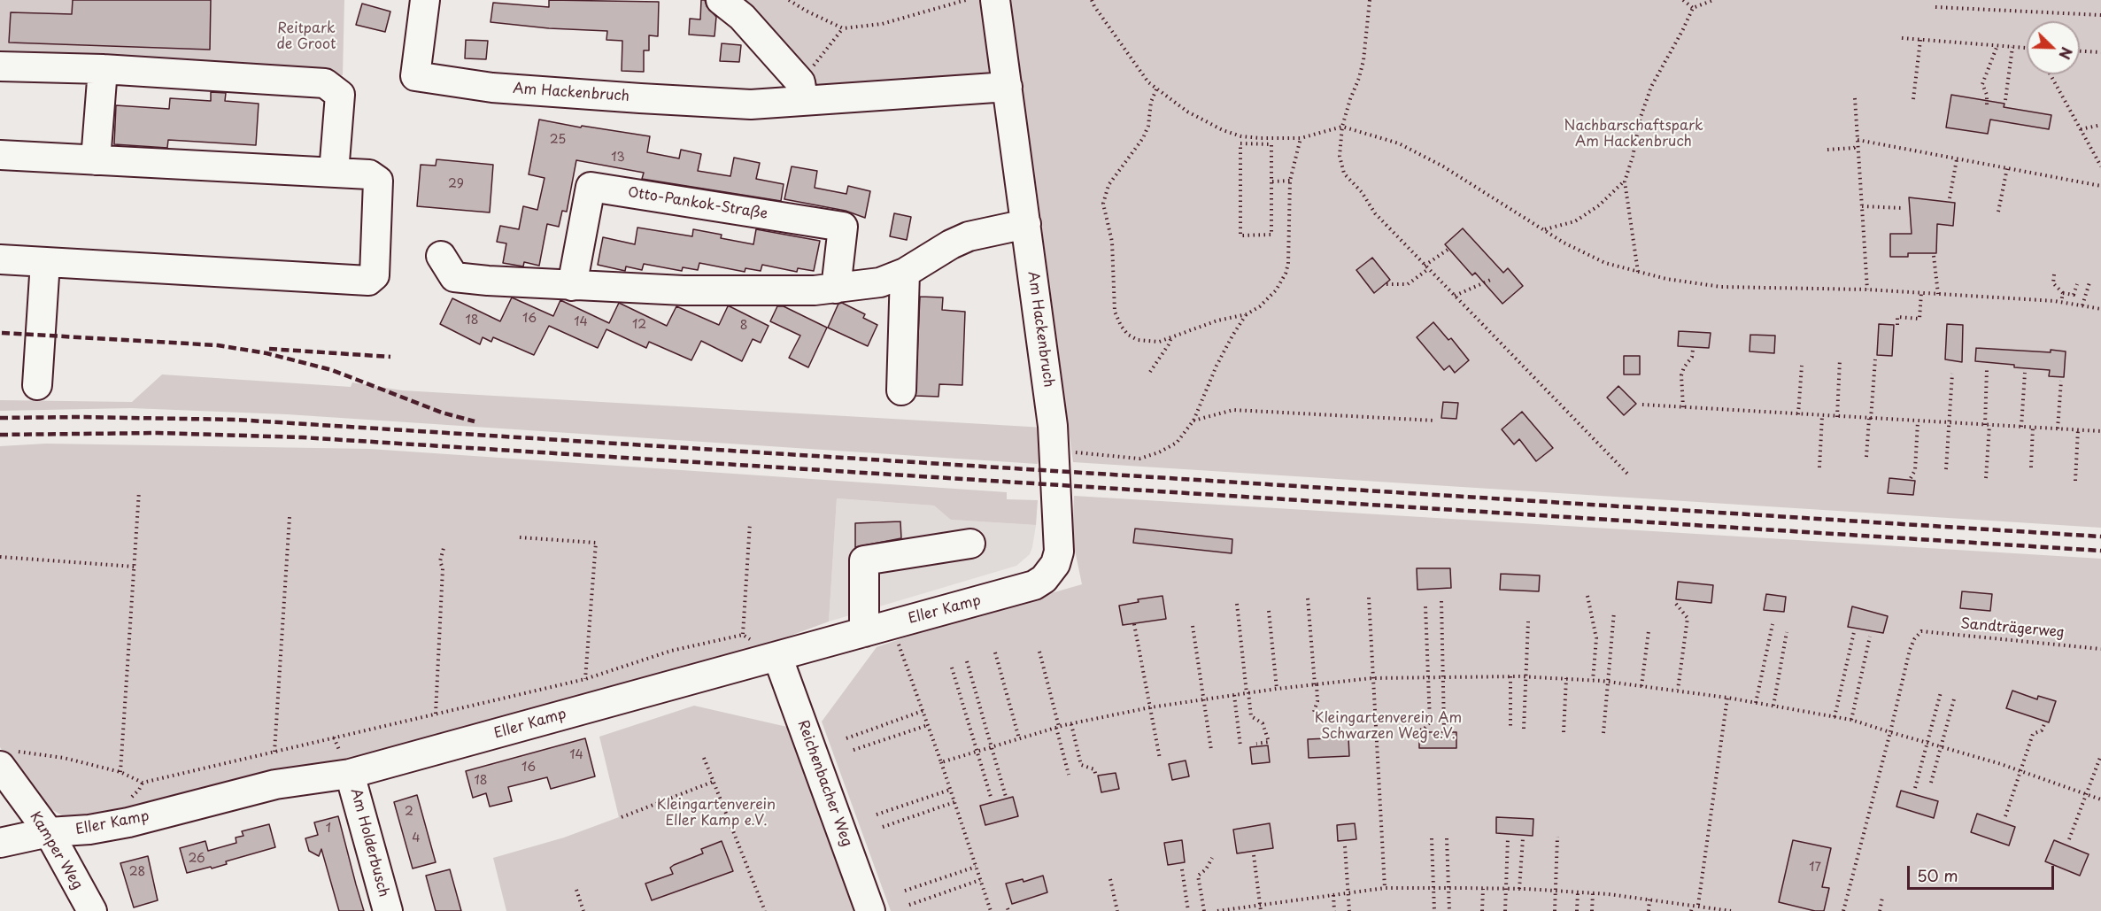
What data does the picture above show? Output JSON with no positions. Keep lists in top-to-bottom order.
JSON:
{
  "streets": {
    "street": [
      "Am Hackenbruch",
      "Otto-Pankok-Straße",
      "Eller Kamp",
      "Reichenbacher Weg",
      "Am Holderbusch",
      "Kamper Weg"
    ],
    "path": ["Sandträgerweg"]
  },
  "crossings": [
    ["Am Hackenbruch", "Eller Kamp"],
    ["Eller Kamp", "Reichenbacher Weg"],
    ["Eller Kamp", "Am Holderbusch"],
    ["Eller Kamp", "Kamper Weg"]
  ],
  "parks": [
    "Reitpark de Groot",
    "Nachbarschaftspark Am Hackenbruch",
    "Kleingartenverein Am Schwarzen Weg e.V.",
    "Kleingartenverein Eller Kamp e.V."
  ],
  "house_numbers": [
    "25",
    "13",
    "29",
    "16",
    "18",
    "14",
    "12",
    "8",
    "14",
    "16",
    "18",
    "2",
    "1",
    "4",
    "26",
    "17",
    "28"
  ],
  "scale_bar": "50 m",
  "north": "bottom right"
}
